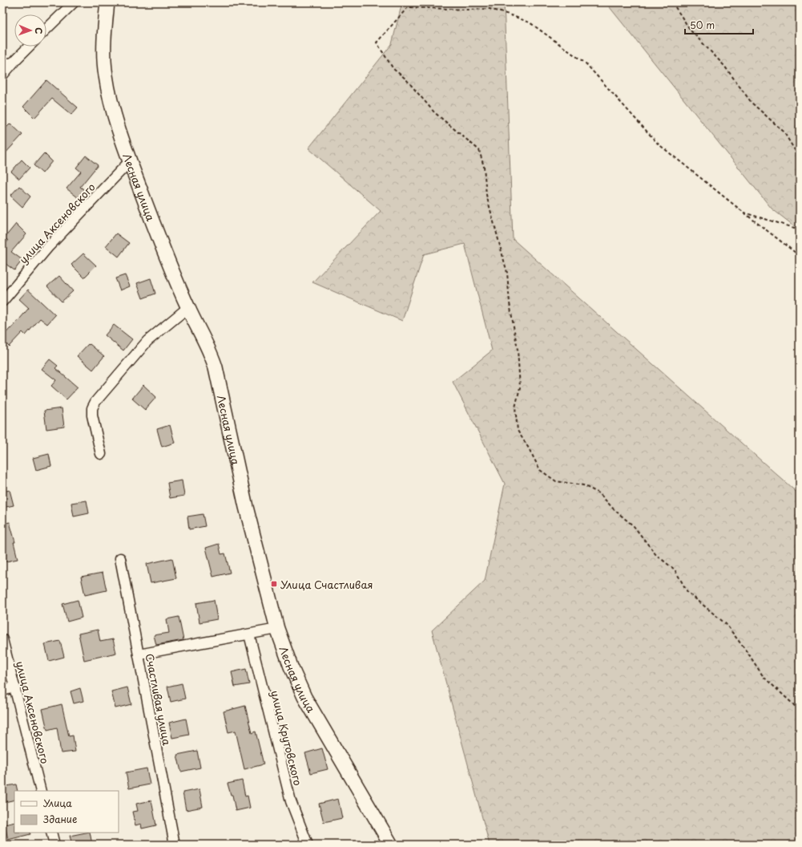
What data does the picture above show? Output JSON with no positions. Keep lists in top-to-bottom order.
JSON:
{
  "streets": {
    "main road": ["Лесная улица"],
    "street": ["улица Аксеновского", "Счастливая улица", "улица Крутовского"]
  },
  "crossings": [
    ["Лесная улица", "улица Аксеновского"]
  ],
  "places": {
    "transit": ["Улица Счастливая"]
  },
  "legend": ["Улица", "Здание"],
  "scale_bar": "50 m",
  "north": "right"
}
